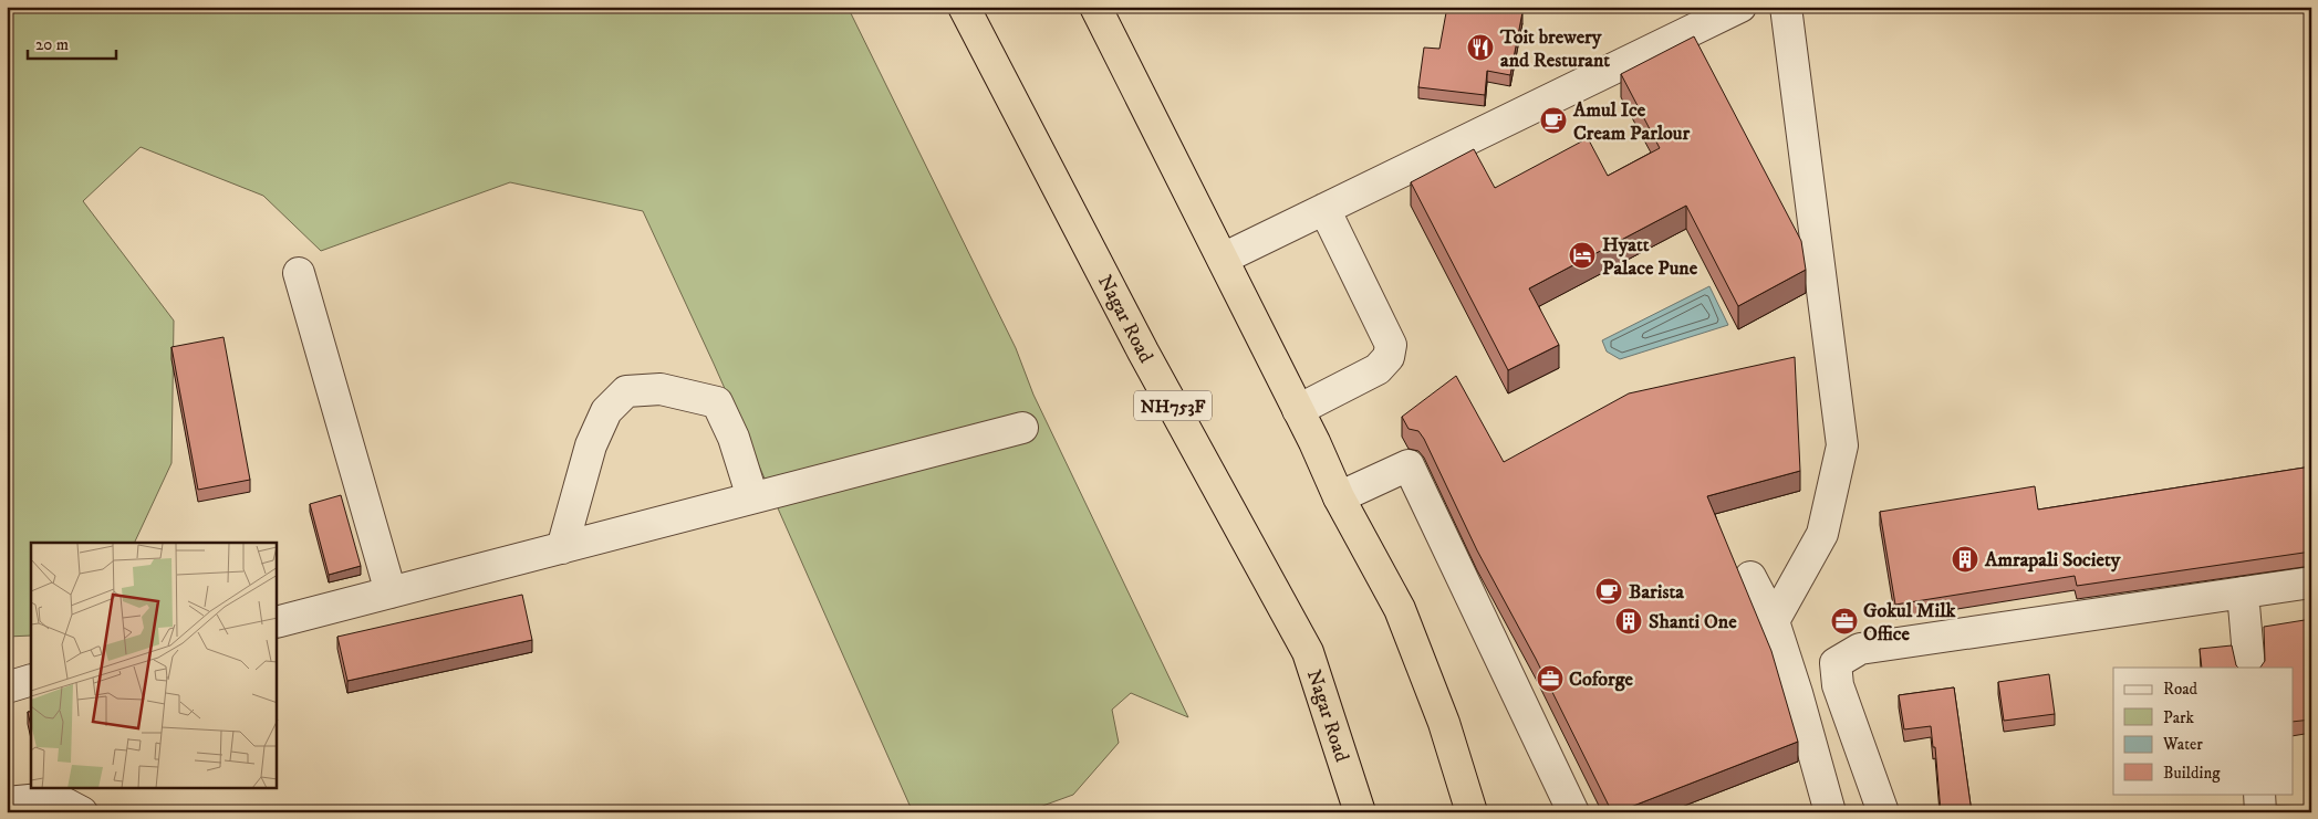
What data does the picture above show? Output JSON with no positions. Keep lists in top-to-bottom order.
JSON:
{
  "streets": {
    "highway": ["Nagar Road", "NH753F"]
  },
  "places": {
    "restaurant": ["Toit brewery and Resturant"],
    "cafe": ["Amul Ice Cream Parlour", "Barista"],
    "hotel": ["Hyatt Palace Pune"],
    "building": ["Amrapali Society", "Shanti One"],
    "office": ["Gokul Milk Office", "Coforge"]
  },
  "legend": [
    "Road",
    "Park",
    "Water",
    "Building"
  ],
  "scale_bar": "20 m"
}
